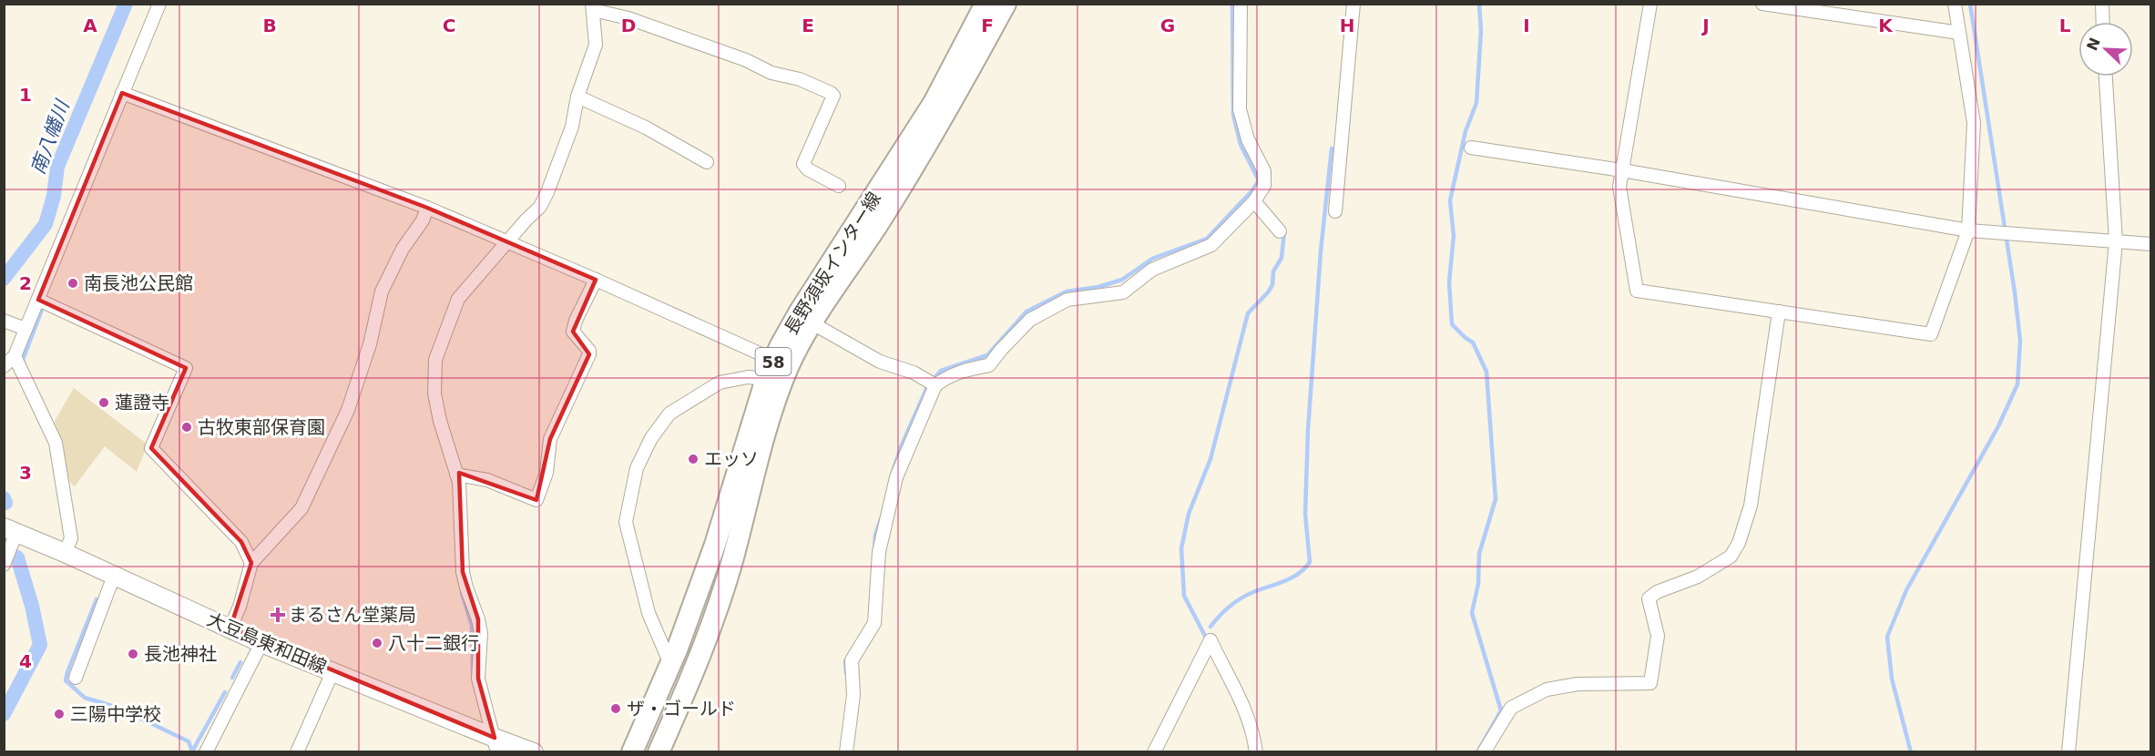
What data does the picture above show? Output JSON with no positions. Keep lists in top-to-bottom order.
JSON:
{
  "streets": {
    "main road": ["長野須坂インター線", "58", "大豆島東和田線"]
  },
  "water": ["南八幡川"],
  "places": {
    "other": [
      "南長池公民館",
      "蓮證寺",
      "古牧東部保育園",
      "エッソ",
      "八十二銀行",
      "長池神社",
      "ザ・ゴールド",
      "三陽中学校"
    ],
    "health": ["まるさん堂薬局"]
  },
  "north": "top left",
  "grid": {
    "columns": [
      "A",
      "B",
      "C",
      "D",
      "E",
      "F",
      "G",
      "H",
      "I",
      "J",
      "K",
      "L"
    ],
    "rows": [
      "1",
      "2",
      "3",
      "4"
    ]
  }
}
